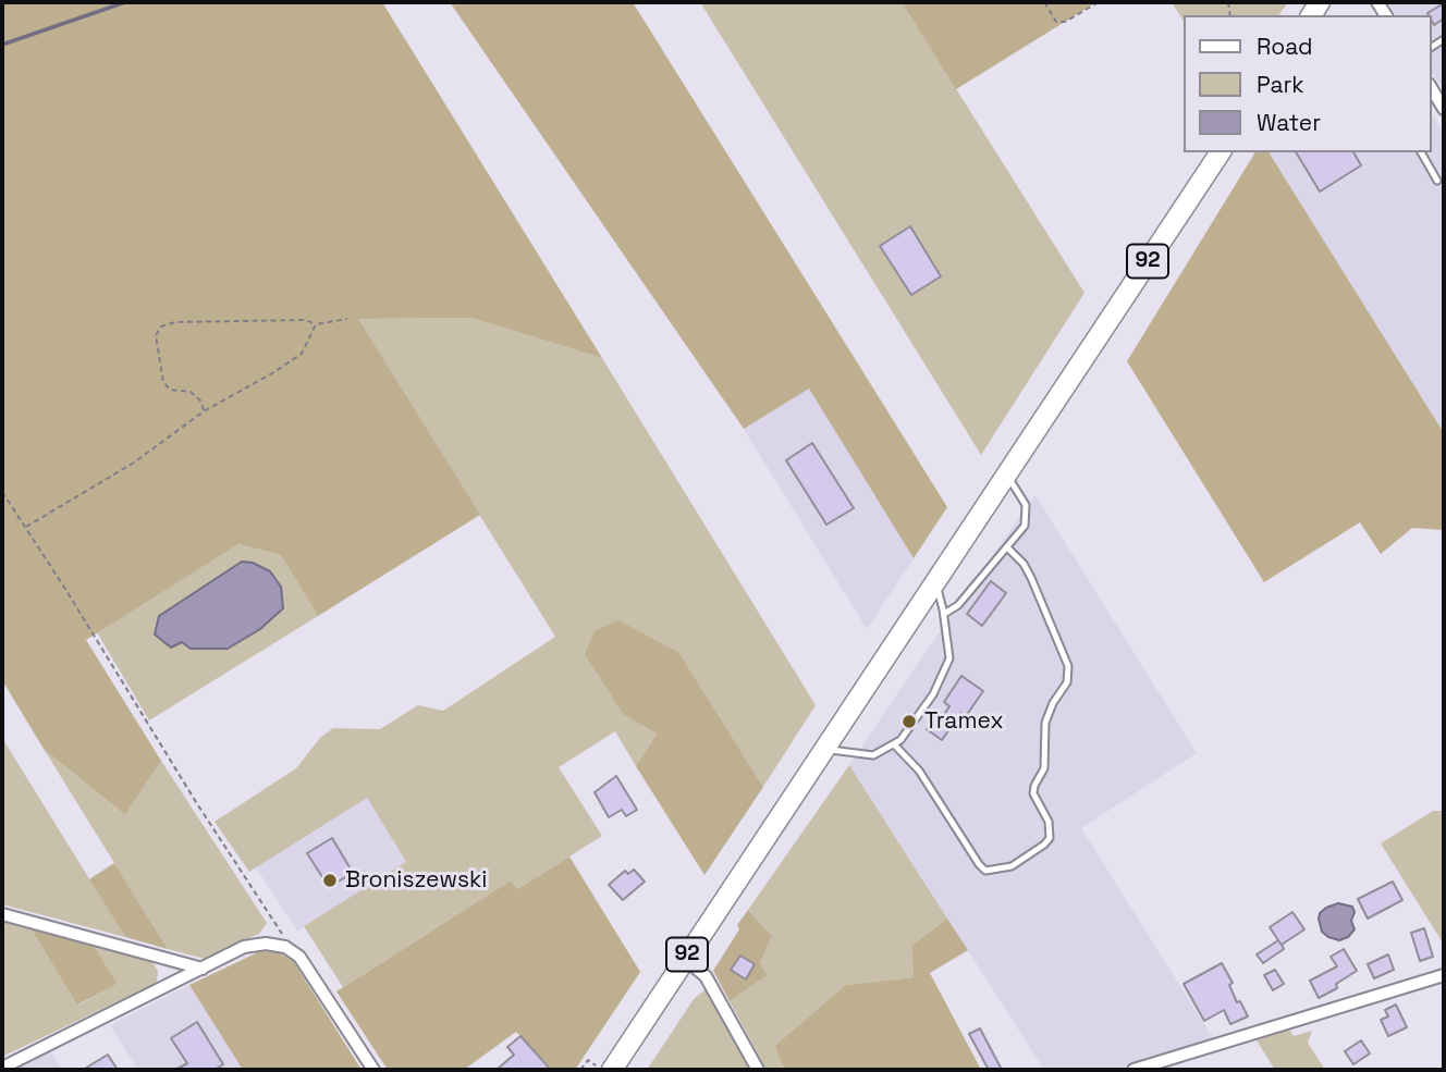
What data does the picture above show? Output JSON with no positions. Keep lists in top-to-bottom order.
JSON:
{
  "streets": {
    "main road": ["92"]
  },
  "places": ["Tramex", "Broniszewski"],
  "legend": ["Road", "Park", "Water"]
}
